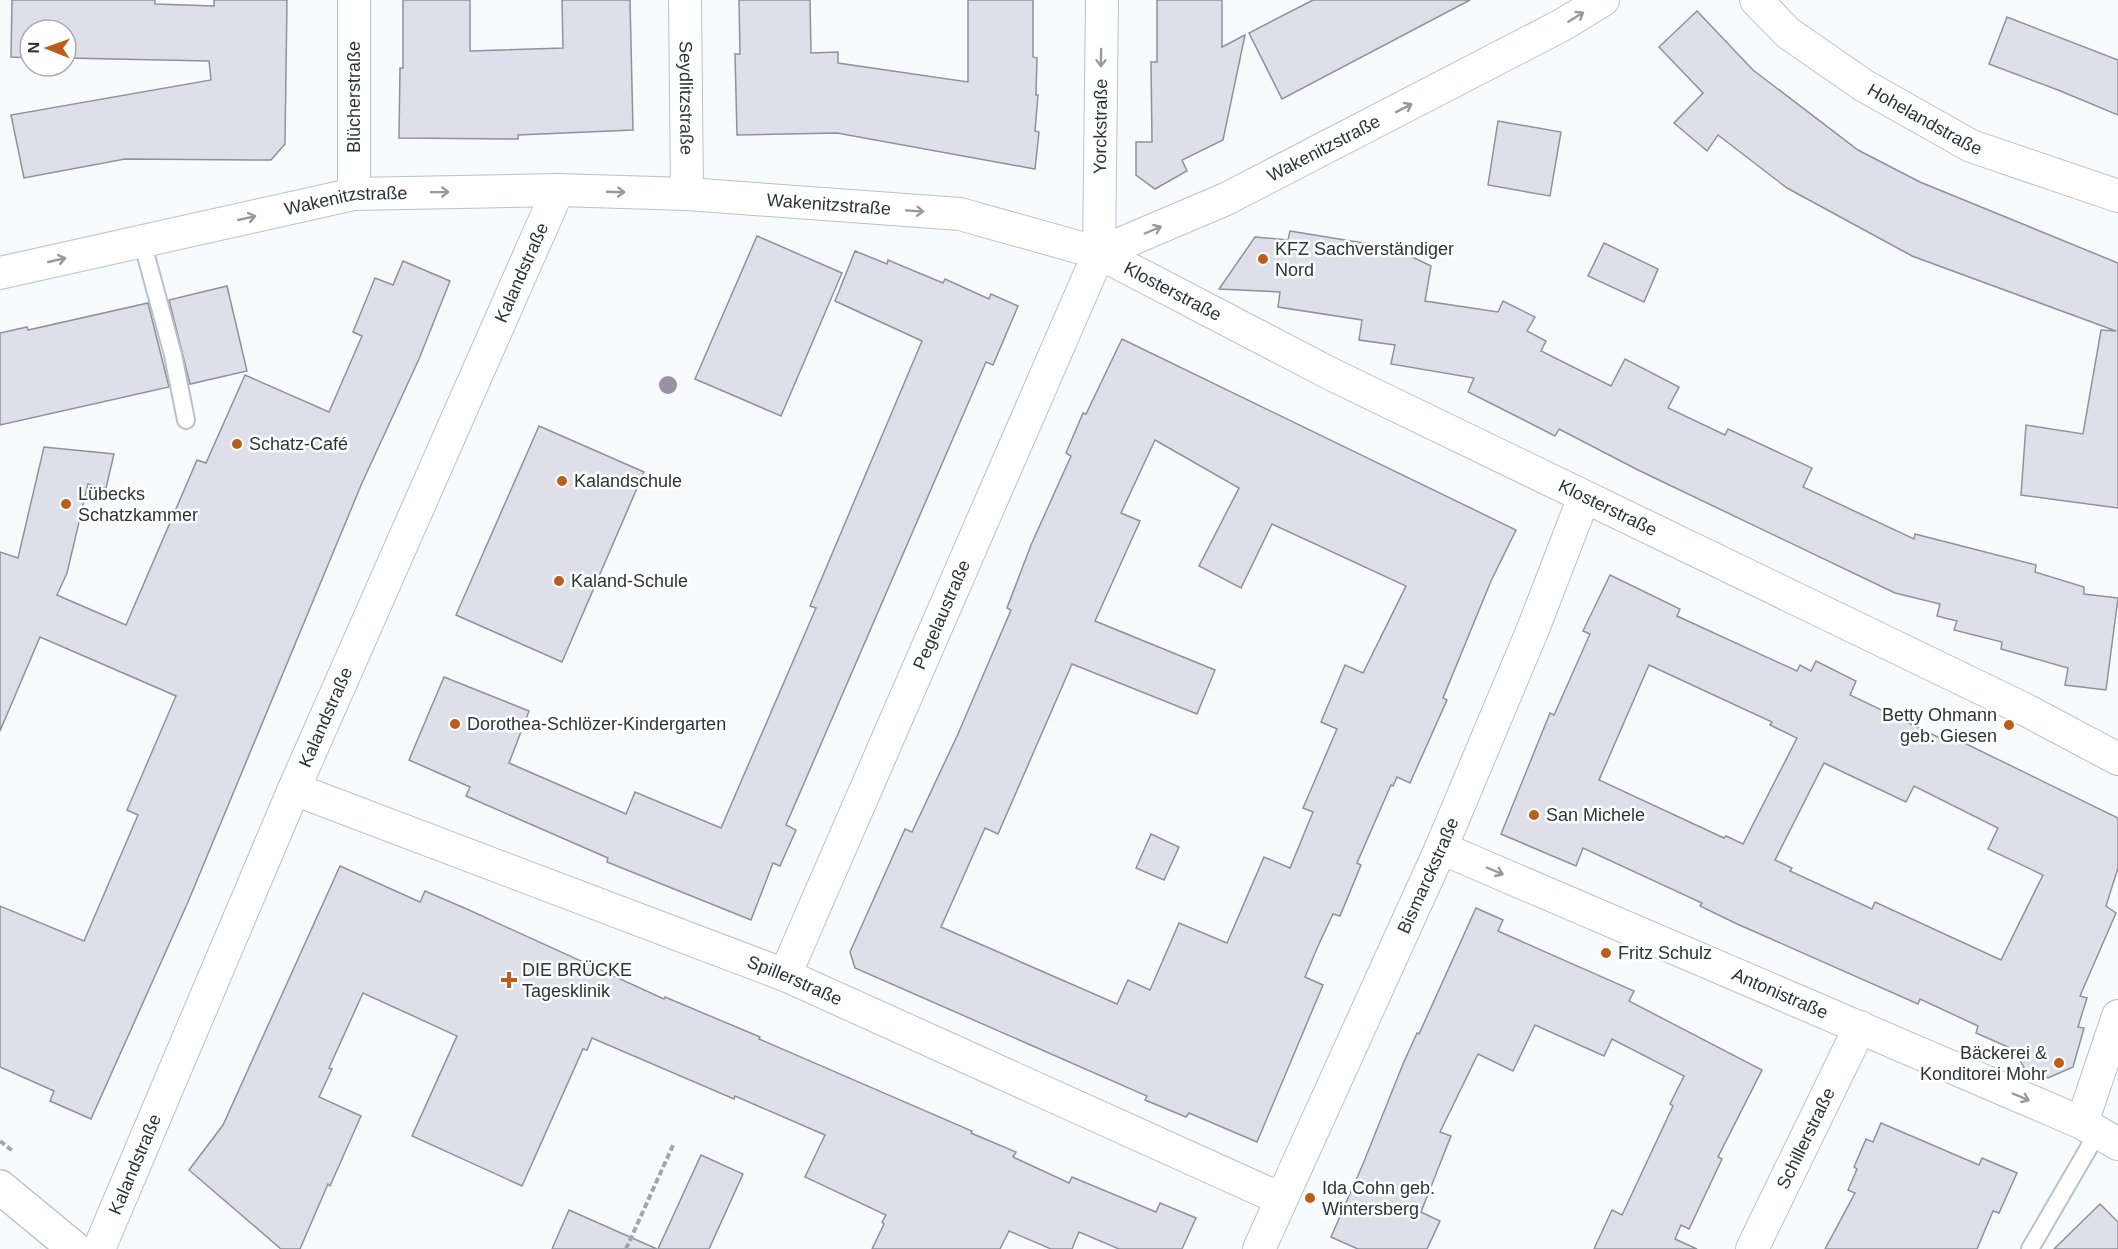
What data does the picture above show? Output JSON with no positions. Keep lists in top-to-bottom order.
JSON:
{
  "streets": {
    "street": [
      "Blücherstraße",
      "Seydlitzstraße",
      "Hohelandstraße",
      "Yorckstraße",
      "Wakenitzstraße",
      "Kalandstraße",
      "Klosterstraße",
      "Pegelaustraße",
      "Bismarckstraße",
      "Spillerstraße",
      "Antonistraße",
      "Schillerstraße"
    ]
  },
  "crossings": [
    ["Blücherstraße", "Wakenitzstraße"],
    ["Seydlitzstraße", "Wakenitzstraße"],
    ["Yorckstraße", "Wakenitzstraße"],
    ["Yorckstraße", "Klosterstraße"],
    ["Yorckstraße", "Pegelaustraße"],
    ["Wakenitzstraße", "Kalandstraße"],
    ["Wakenitzstraße", "Klosterstraße"],
    ["Wakenitzstraße", "Pegelaustraße"],
    ["Kalandstraße", "Spillerstraße"],
    ["Klosterstraße", "Pegelaustraße"],
    ["Klosterstraße", "Bismarckstraße"],
    ["Pegelaustraße", "Spillerstraße"],
    ["Bismarckstraße", "Spillerstraße"],
    ["Bismarckstraße", "Antonistraße"],
    ["Antonistraße", "Schillerstraße"]
  ],
  "one_way": ["Yorckstraße", "Wakenitzstraße", "Antonistraße"],
  "places": {
    "other": [
      "KFZ Sachverständiger Nord",
      "Schatz-Café",
      "Kalandschule",
      "Lübecks Schatzkammer",
      "Kaland-Schule",
      "Dorothea-Schlözer-Kindergarten",
      "Betty Ohmann geb. Giesen",
      "San Michele",
      "Fritz Schulz",
      "Bäckerei & Konditorei Mohr",
      "Ida Cohn geb. Wintersberg"
    ],
    "health": ["DIE BRÜCKE Tagesklinik"]
  },
  "north": "left"
}
